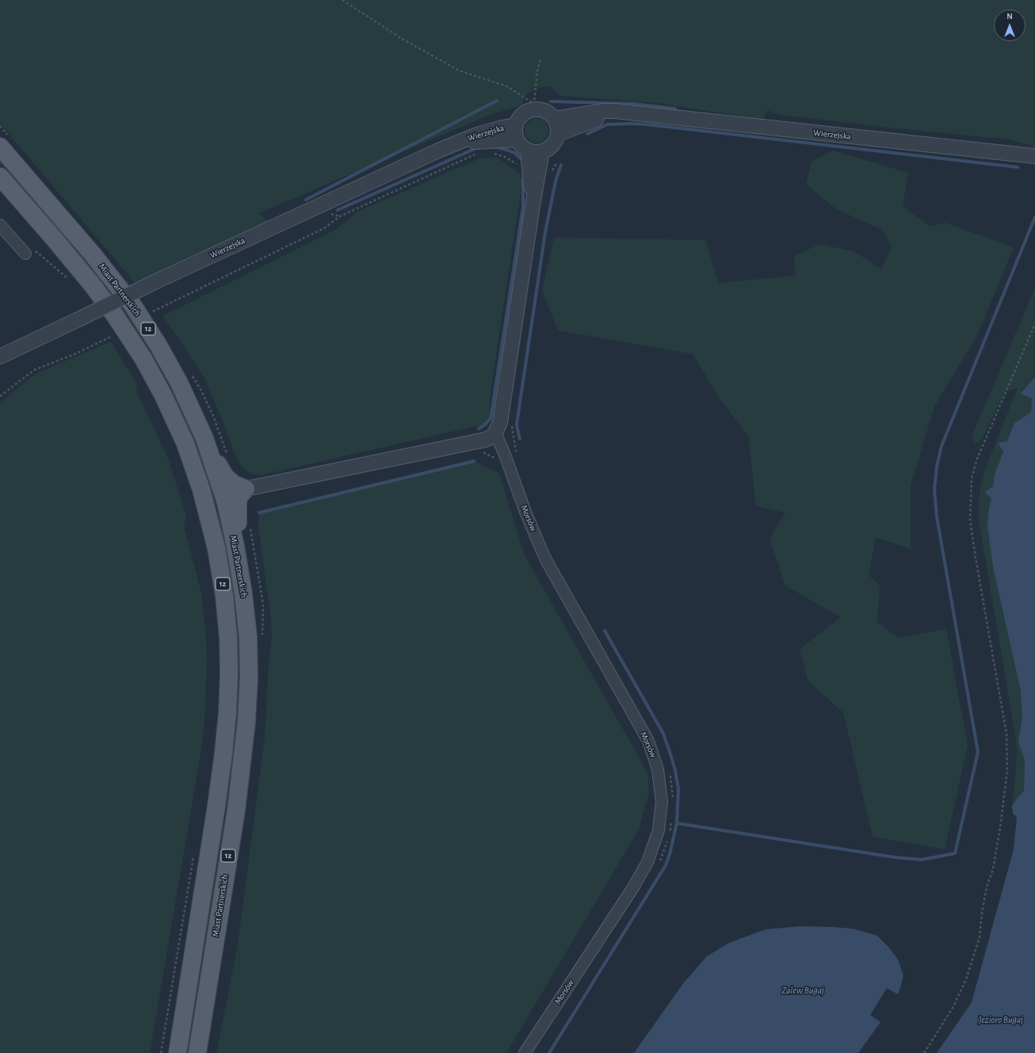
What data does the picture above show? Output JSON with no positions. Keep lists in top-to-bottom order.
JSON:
{
  "streets": {
    "main road": ["Miast Partnerskich", "12"],
    "street": ["Wierzejska", "Morsów"]
  },
  "water": ["Zalew Bugaj", "Jezioro Bugaj"],
  "north": "top"
}
